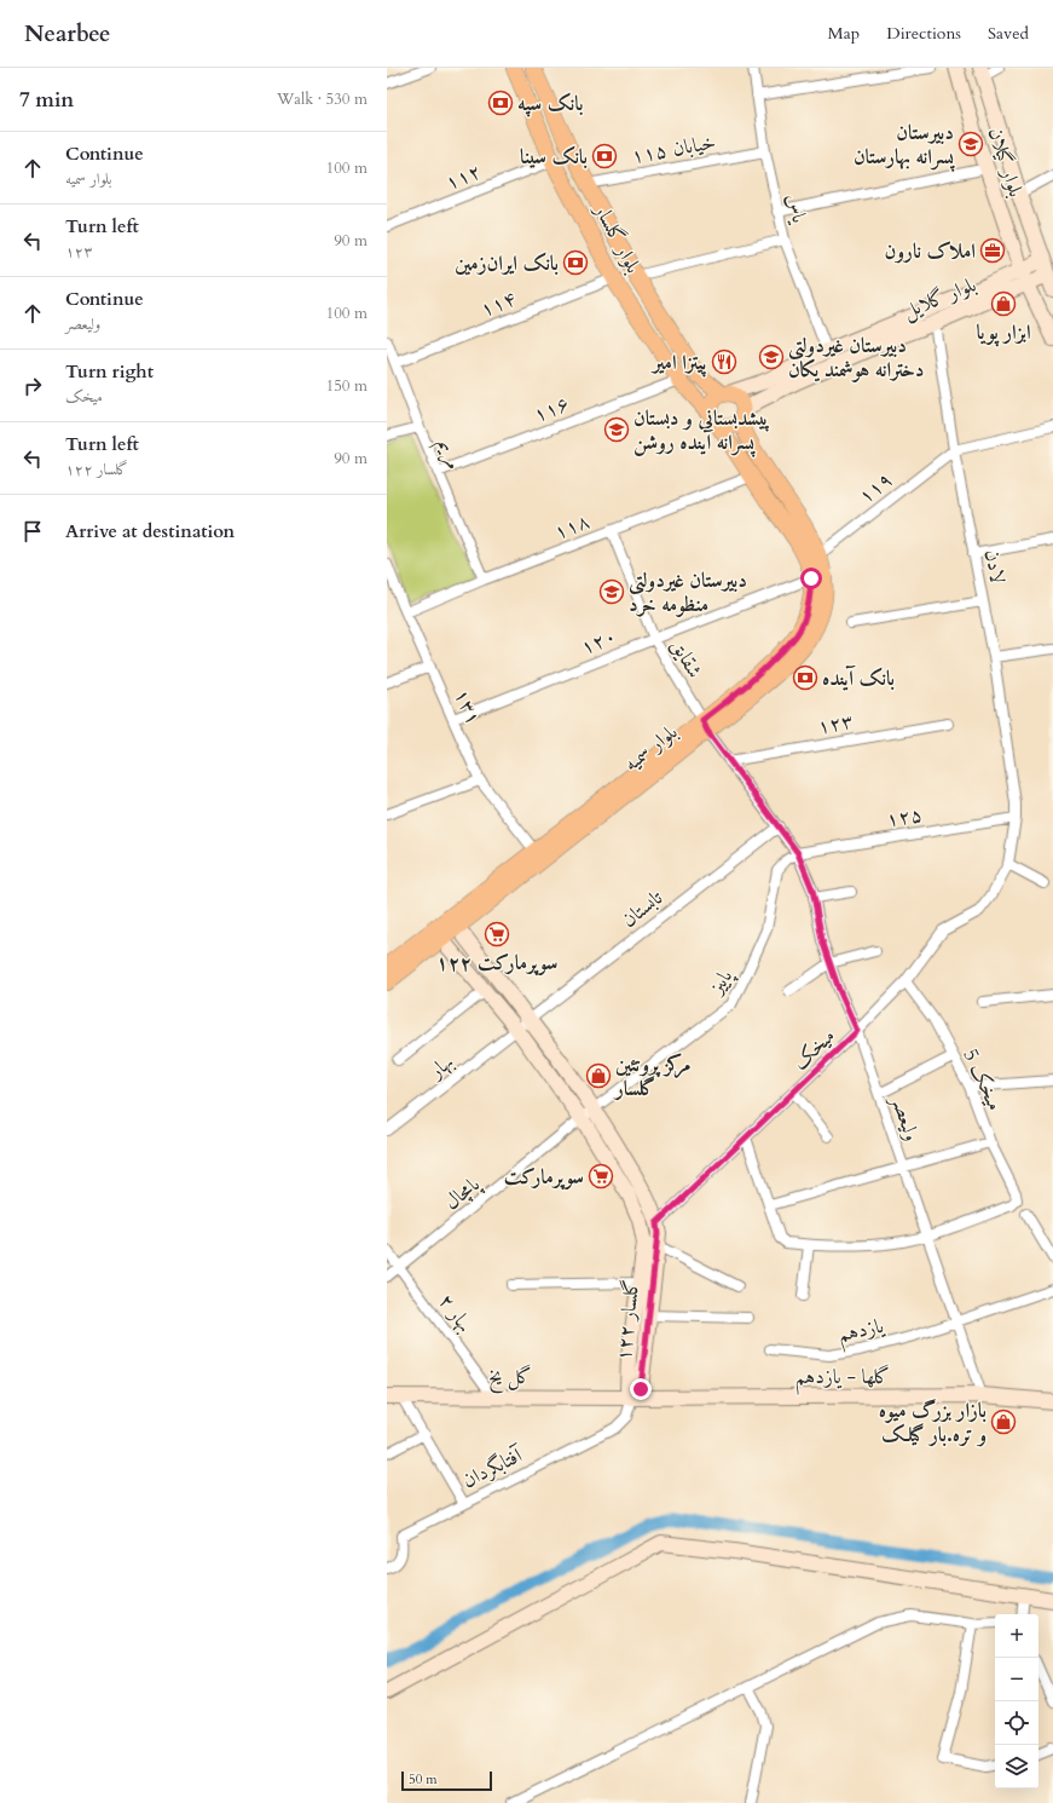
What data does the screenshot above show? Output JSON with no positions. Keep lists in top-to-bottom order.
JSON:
{
  "streets": {
    "main road": [
      "بلوار گیلان",
      "بلوار گلسار",
      "بلوار گلایل",
      "بلوار سمیه",
      "گلسار ۱۲۲",
      "گل یخ",
      "گلها - یازدهم"
    ],
    "street": [
      "خیابان ۱۱۵",
      "۱۱۲",
      "یاس",
      "۱۱۴",
      "۱۱۶",
      "مریم",
      "۱۱۹",
      "۱۱۸",
      "لادن",
      "۱۲۰",
      "شقایق",
      "۱۳۱",
      "۱۲۳",
      "۱۲۵",
      "تابستان",
      "پاییز",
      "میخک",
      "بهار",
      "میخک 5",
      "ولیعصر",
      "پامچال",
      "بهار ۲",
      "یازدهم",
      "آفتابگردان"
    ]
  },
  "crossings": [
    ["خیابان ۱۱۵", "یاس"],
    ["خیابان ۱۱۵", "بلوار گلسار"],
    ["بلوار گیلان", "بلوار گلایل"],
    ["۱۱۲", "بلوار گلسار"],
    ["یاس", "بلوار گلایل"],
    ["بلوار گلسار", "بلوار گلایل"],
    ["بلوار گلسار", "۱۱۴"],
    ["بلوار گلسار", "۱۱۶"],
    ["بلوار گلسار", "بلوار سمیه"],
    ["بلوار گلایل", "لادن"],
    ["بلوار گلایل", "بلوار سمیه"],
    ["۱۱۴", "مریم"],
    ["۱۱۶", "مریم"],
    ["مریم", "۱۱۸"],
    ["۱۱۹", "لادن"],
    ["۱۱۹", "بلوار سمیه"],
    ["۱۱۸", "شقایق"],
    ["۱۱۸", "۱۳۱"],
    ["۱۱۸", "بلوار سمیه"],
    ["لادن", "۱۲۵"],
    ["لادن", "میخک"],
    ["۱۲۰", "شقایق"],
    ["۱۲۰", "۱۳۱"],
    ["۱۲۰", "بلوار سمیه"],
    ["شقایق", "بلوار سمیه"],
    ["۱۳۱", "بلوار سمیه"],
    ["بلوار سمیه", "گلسار ۱۲۲"],
    ["۱۲۵", "پاییز"],
    ["۱۲۵", "میخک"],
    ["۱۲۵", "ولیعصر"],
    ["تابستان", "بهار"],
    ["تابستان", "گلسار ۱۲۲"],
    ["پاییز", "ولیعصر"],
    ["پاییز", "پامچال"],
    ["پاییز", "گلسار ۱۲۲"],
    ["میخک", "میخک 5"],
    ["میخک", "ولیعصر"],
    ["میخک", "گلسار ۱۲۲"],
    ["بهار", "گلسار ۱۲۲"],
    ["میخک 5", "ولیعصر"],
    ["ولیعصر", "یازدهم"],
    ["ولیعصر", "گلها - یازدهم"],
    ["پامچال", "بهار ۲"],
    ["پامچال", "گلسار ۱۲۲"],
    ["بهار ۲", "گل یخ"],
    ["گلسار ۱۲۲", "گل یخ"],
    ["گلسار ۱۲۲", "گلها - یازدهم"],
    ["گلسار ۱۲۲", "آفتابگردان"],
    ["گل یخ", "گلها - یازدهم"],
    ["گل یخ", "آفتابگردان"],
    ["گلها - یازدهم", "آفتابگردان"]
  ],
  "places": {
    "bank": [
      "بانک سپه",
      "بانک سینا",
      "بانک ایران‌زمین",
      "بانک آینده"
    ],
    "school or university": [
      "دبیرستان پسرانه بهارستان",
      "دبیرستان غیردولتی دخترانه هوشمند یکان",
      "پیشدبستانی و دبستان پسرانه آینده روشن",
      "دبیرستان غیردولتی منظومه خرد"
    ],
    "office": ["املاک نارون"],
    "shop": ["ابزار پویا", "مرکز پروتئین گلسار", "بازار بزرگ میوه و تره.بار گیلک"],
    "restaurant": ["پیتزا امیر"],
    "supermarket": ["سوپرمارکت ۱۲۲", "سوپرمارکت"]
  },
  "scale_bar": "50 m",
  "page": {
    "header": "Nearbee",
    "nav": ["Map", "Directions", "Saved"],
    "heading": ["7 min", "Walk · 530 m"],
    "list": [
      ["Continue", "بلوار سمیه", "100 m"],
      ["Turn left", "۱۲۳", "90 m"],
      ["Continue", "ولیعصر", "100 m"],
      ["Turn right", "میخک", "150 m"],
      ["Turn left", "گلسار ۱۲۲", "90 m"],
      "Arrive at destination"
    ],
    "map_buttons": ["+", "−"],
    "scale": "50 m"
  }
}
